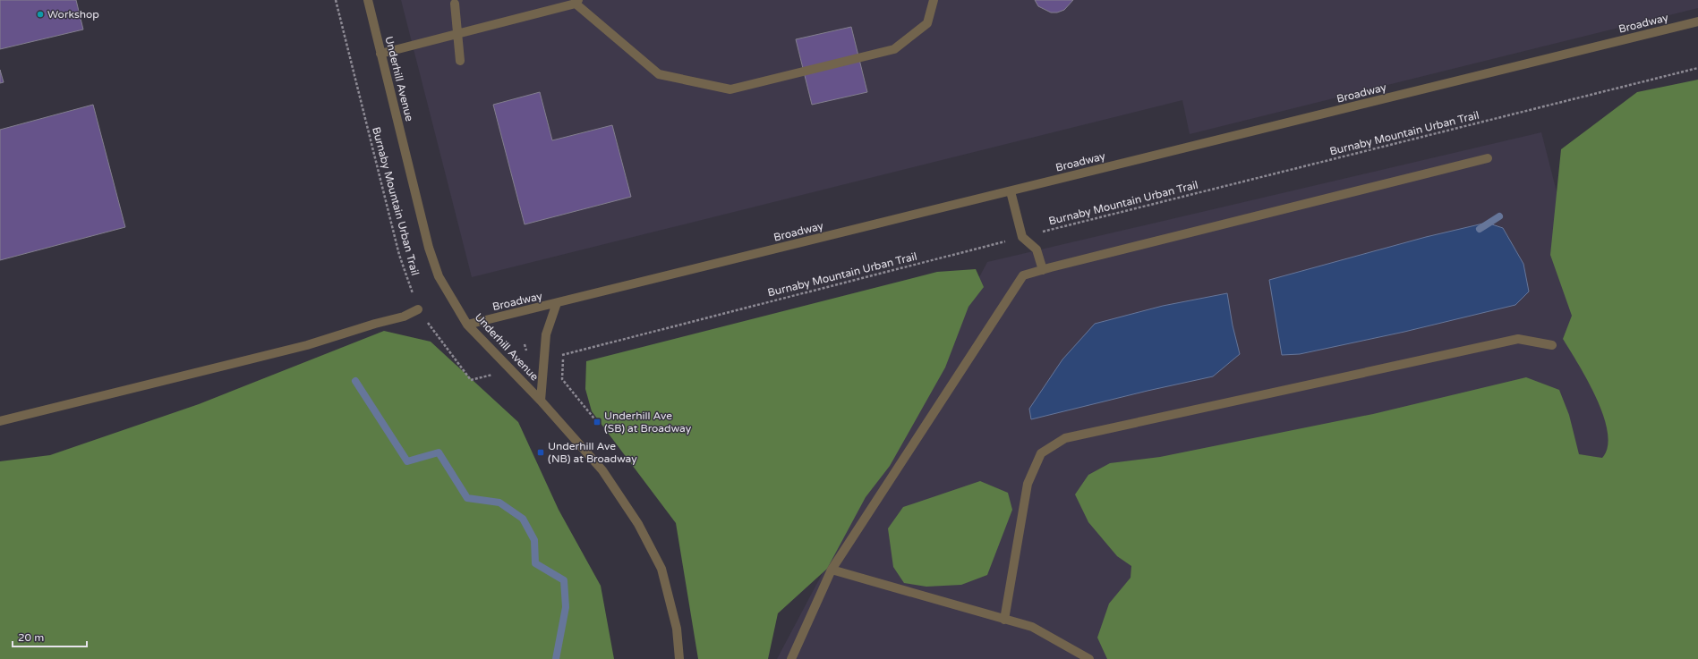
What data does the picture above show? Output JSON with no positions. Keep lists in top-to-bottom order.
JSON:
{
  "streets": {
    "street": ["Broadway", "Underhill Avenue"],
    "path": ["Burnaby Mountain Urban Trail"]
  },
  "crossings": [
    ["Broadway", "Underhill Avenue"]
  ],
  "places": {
    "other": ["Workshop"],
    "transit": ["Underhill Ave (SB) at Broadway", "Underhill Ave (NB) at Broadway"]
  },
  "scale_bar": "20 m"
}
